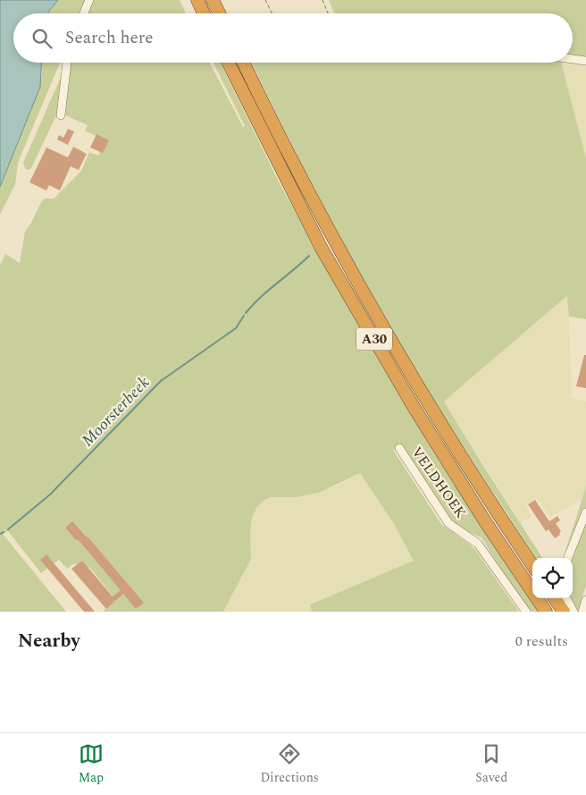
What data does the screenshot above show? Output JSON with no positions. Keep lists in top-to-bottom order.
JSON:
{
  "streets": {
    "highway": ["A30"],
    "street": ["VELDHOEK"]
  },
  "water": ["Moorsterbeek"],
  "page": {
    "search": "Search here",
    "heading": ["Nearby", "0 results"],
    "nav": ["Map", "Directions", "Saved"]
  }
}
